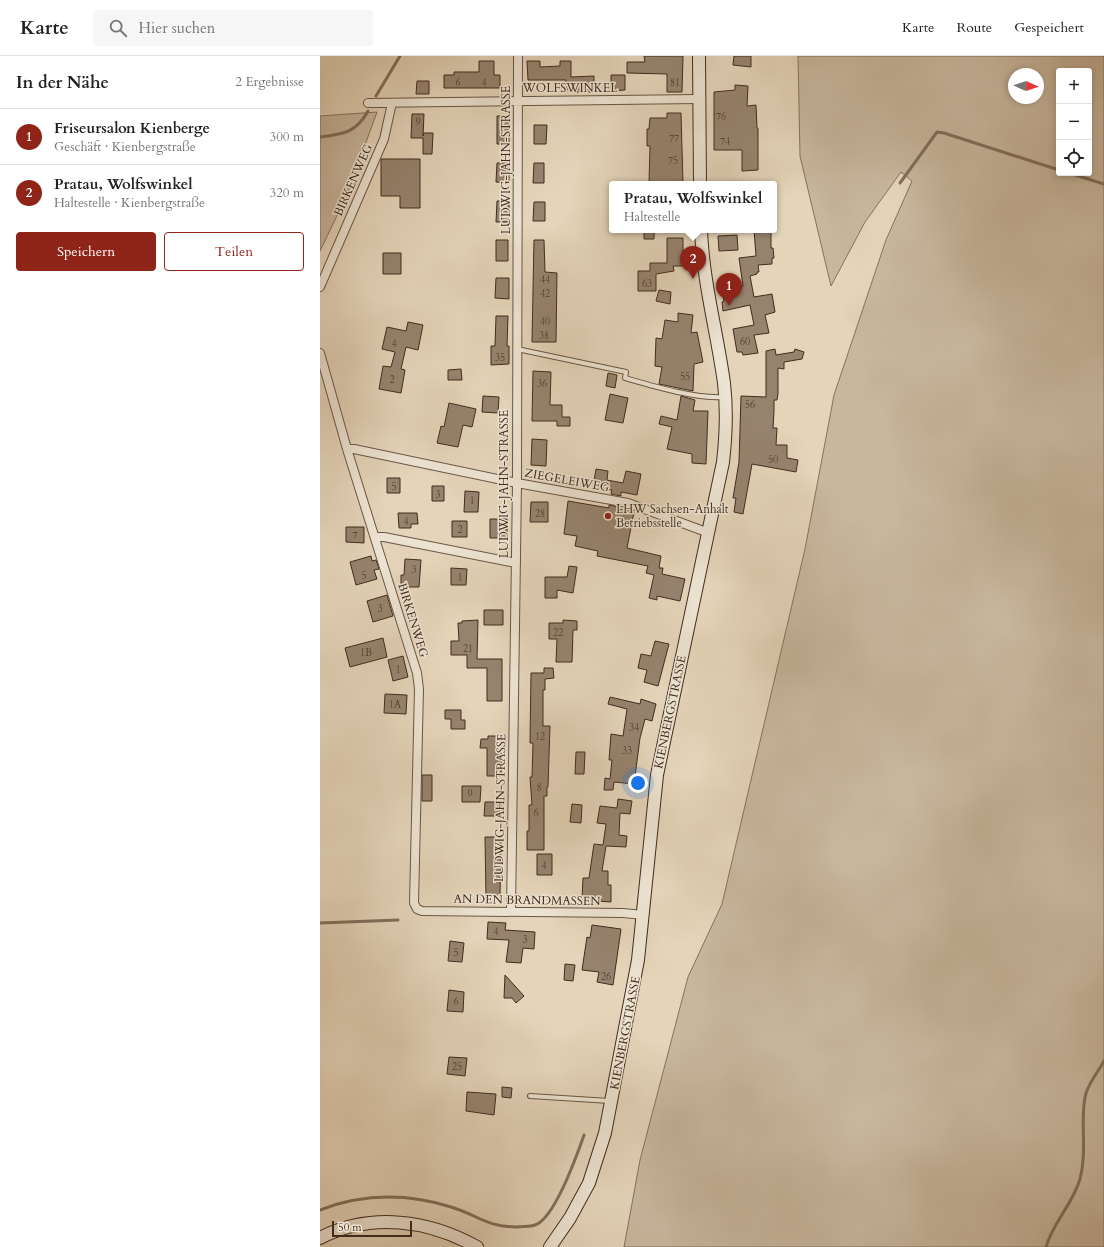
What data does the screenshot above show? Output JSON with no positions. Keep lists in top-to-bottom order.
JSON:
{
  "streets": {
    "main road": ["KIENBERGSTRASSE"],
    "street": [
      "WOLFSWINKEL",
      "LUDWIG-JAHN-STRASSE",
      "BIRKENWEG",
      "ZIEGELEIWEG",
      "AN DEN BRANDMASSEN"
    ]
  },
  "crossings": [
    ["WOLFSWINKEL", "LUDWIG-JAHN-STRASSE"],
    ["WOLFSWINKEL", "BIRKENWEG"],
    ["LUDWIG-JAHN-STRASSE", "ZIEGELEIWEG"],
    ["LUDWIG-JAHN-STRASSE", "AN DEN BRANDMASSEN"],
    ["BIRKENWEG", "ZIEGELEIWEG"],
    ["BIRKENWEG", "AN DEN BRANDMASSEN"],
    ["ZIEGELEIWEG", "KIENBERGSTRASSE"],
    ["KIENBERGSTRASSE", "AN DEN BRANDMASSEN"]
  ],
  "places": ["LHW Sachsen-Anhalt Betriebsstelle"],
  "house_numbers": [
    "6",
    "4",
    "81",
    "76",
    "9",
    "77",
    "74",
    "75",
    "44",
    "63",
    "42",
    "40",
    "38",
    "60",
    "4",
    "35",
    "55",
    "2",
    "36",
    "56",
    "50",
    "5",
    "3",
    "1",
    "28",
    "4",
    "2",
    "7",
    "3",
    "5",
    "1",
    "3",
    "22",
    "21",
    "1B",
    "1",
    "1A",
    "34",
    "12",
    "33",
    "8",
    "9",
    "6",
    "4",
    "4",
    "3",
    "5",
    "26",
    "6",
    "25"
  ],
  "scale_bar": "50 m",
  "north": "right",
  "page": {
    "header": "Karte",
    "search": "Hier suchen",
    "nav": ["Karte", "Route", "Gespeichert"],
    "heading": ["In der Nähe", "2 Ergebnisse"],
    "map_buttons": ["+", "−"],
    "list": [
      {
        "mark": "1",
        "name": "Friseursalon Kienberge",
        "note": "Geschäft · Kienbergstraße",
        "value": "300 m"
      },
      {
        "mark": "2",
        "name": "Pratau, Wolfswinkel",
        "note": "Haltestelle · Kienbergstraße",
        "value": "320 m"
      }
    ],
    "popup": ["Pratau, Wolfswinkel", "Haltestelle"],
    "buttons": ["Speichern", "Teilen"],
    "pins": ["2", "1"],
    "scale": "50 m"
  }
}
